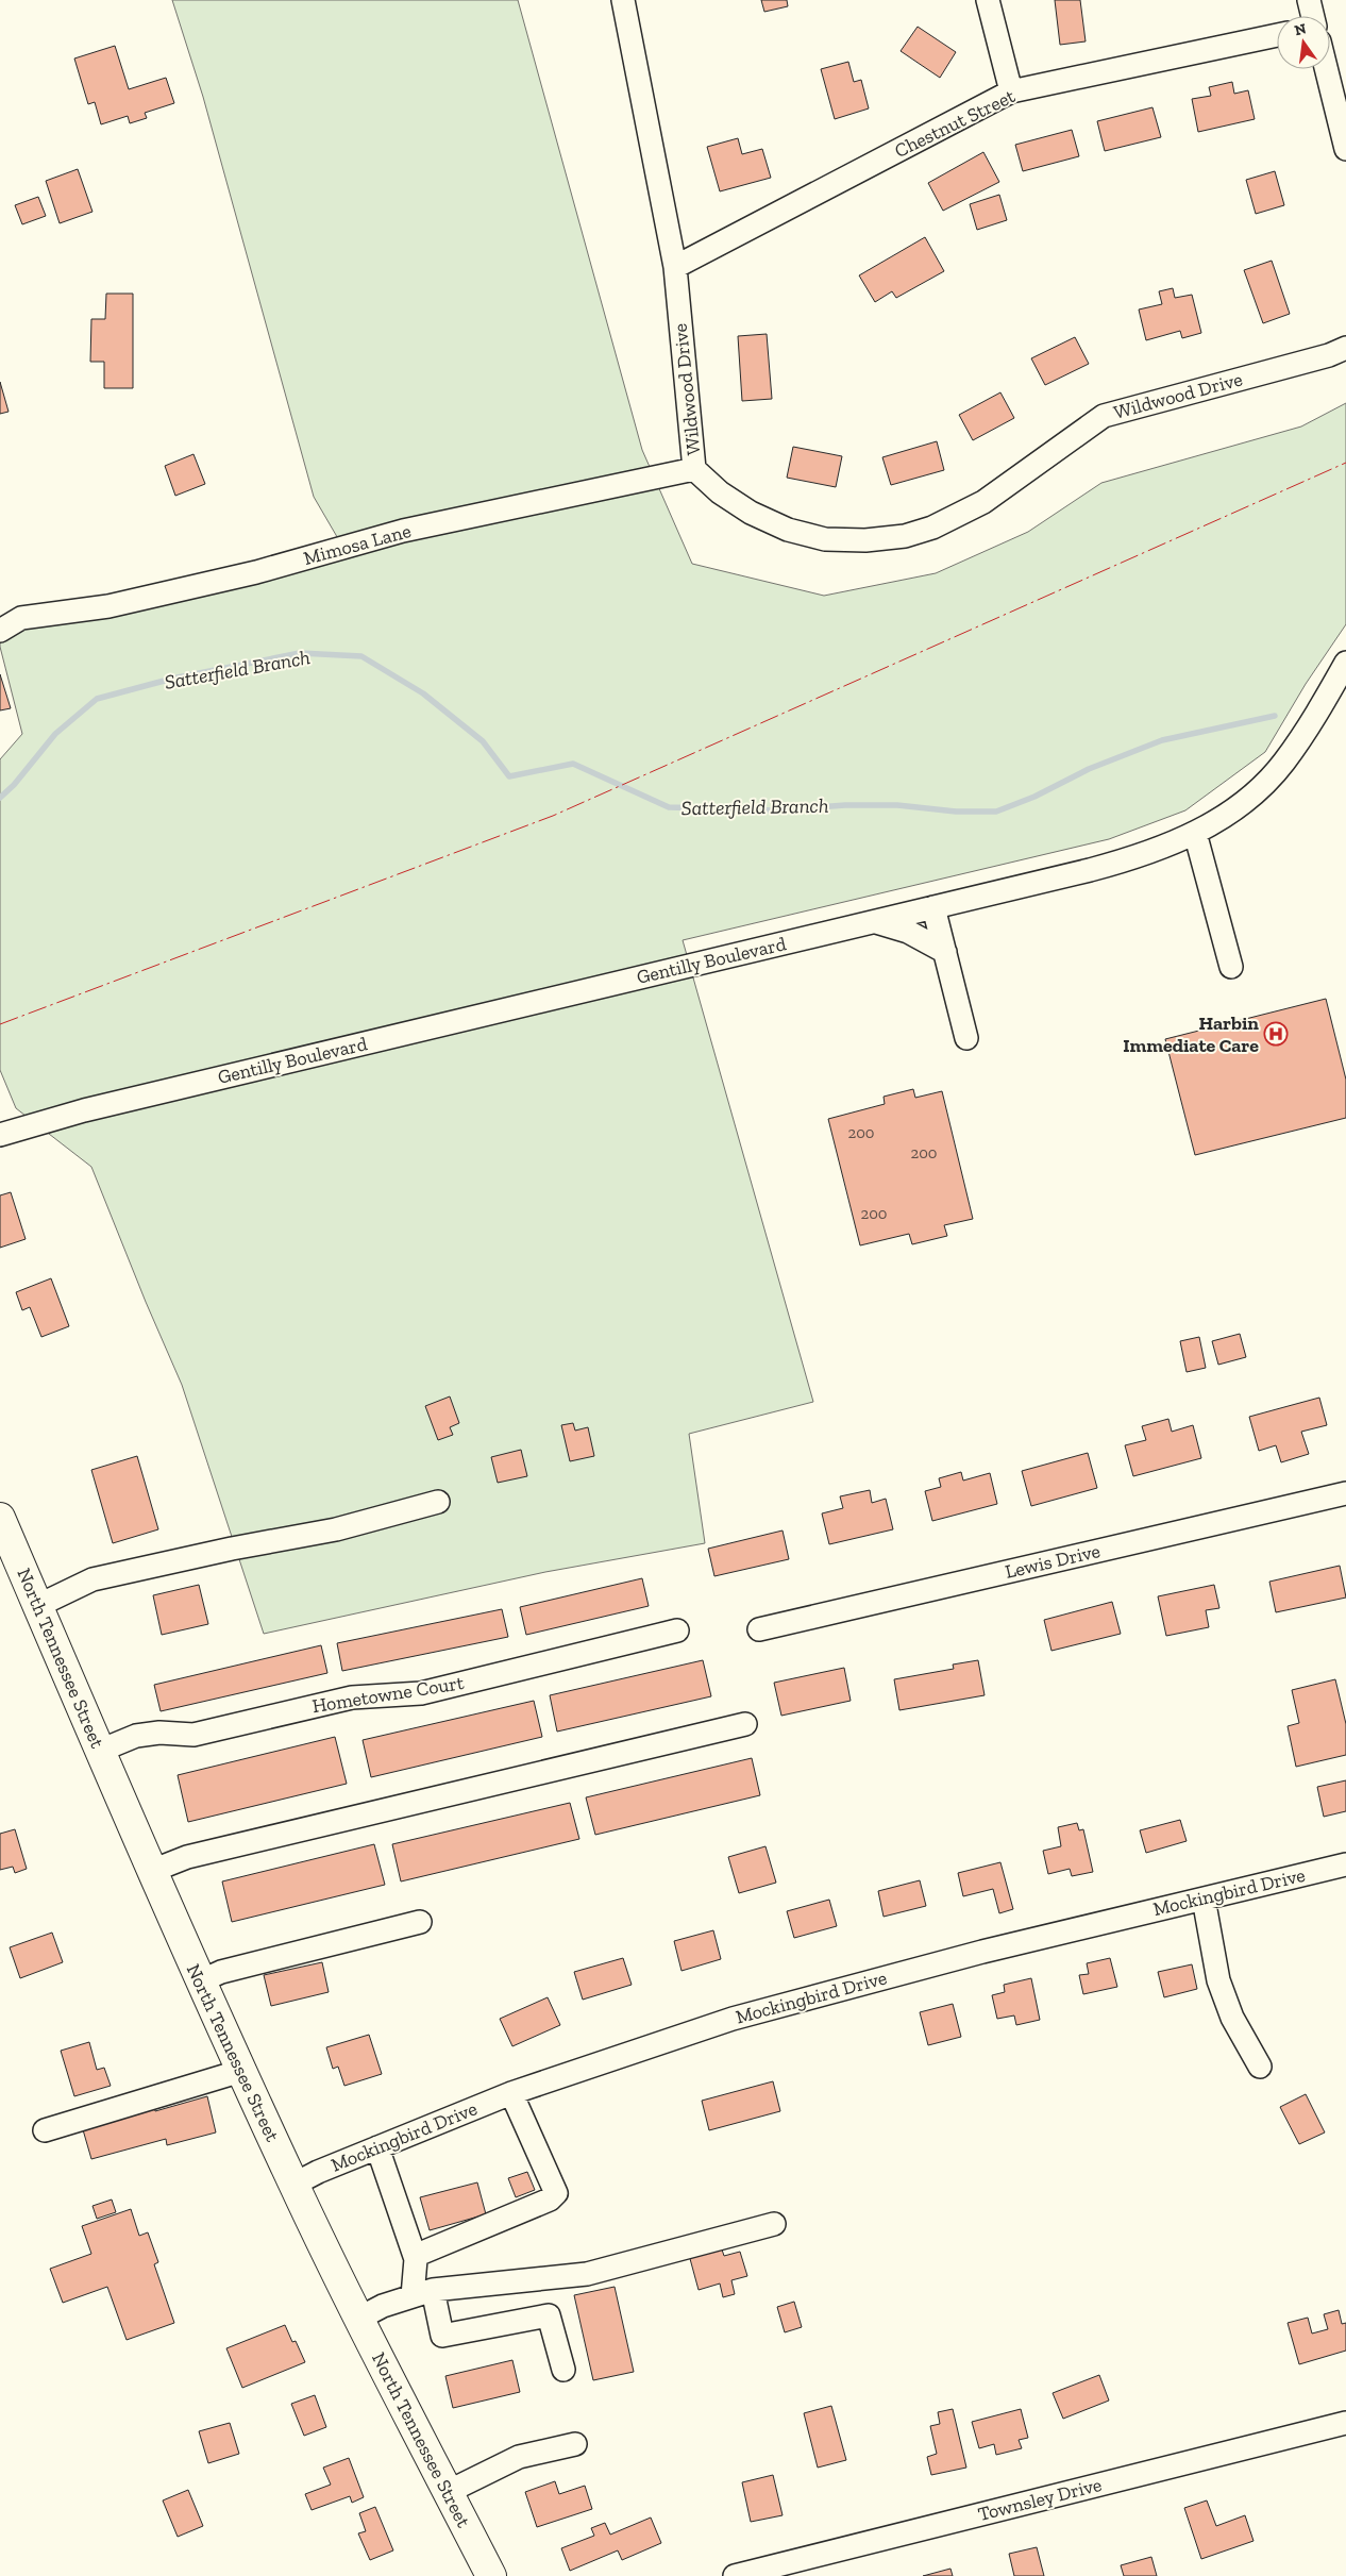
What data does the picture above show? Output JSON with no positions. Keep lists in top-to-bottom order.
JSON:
{
  "streets": {
    "main road": ["North Tennessee Street"],
    "street": [
      "Chestnut Street",
      "Wildwood Drive",
      "Mimosa Lane",
      "Gentilly Boulevard",
      "Lewis Drive",
      "Hometowne Court",
      "Mockingbird Drive",
      "Townsley Drive"
    ]
  },
  "crossings": [
    ["Chestnut Street", "Wildwood Drive"],
    ["Wildwood Drive", "Mimosa Lane"],
    ["North Tennessee Street", "Hometowne Court"],
    ["North Tennessee Street", "Mockingbird Drive"]
  ],
  "water": ["Satterfield Branch"],
  "places": {
    "hospital": ["Harbin Immediate Care"]
  },
  "house_numbers": ["200", "200", "200"],
  "north": "top"
}
